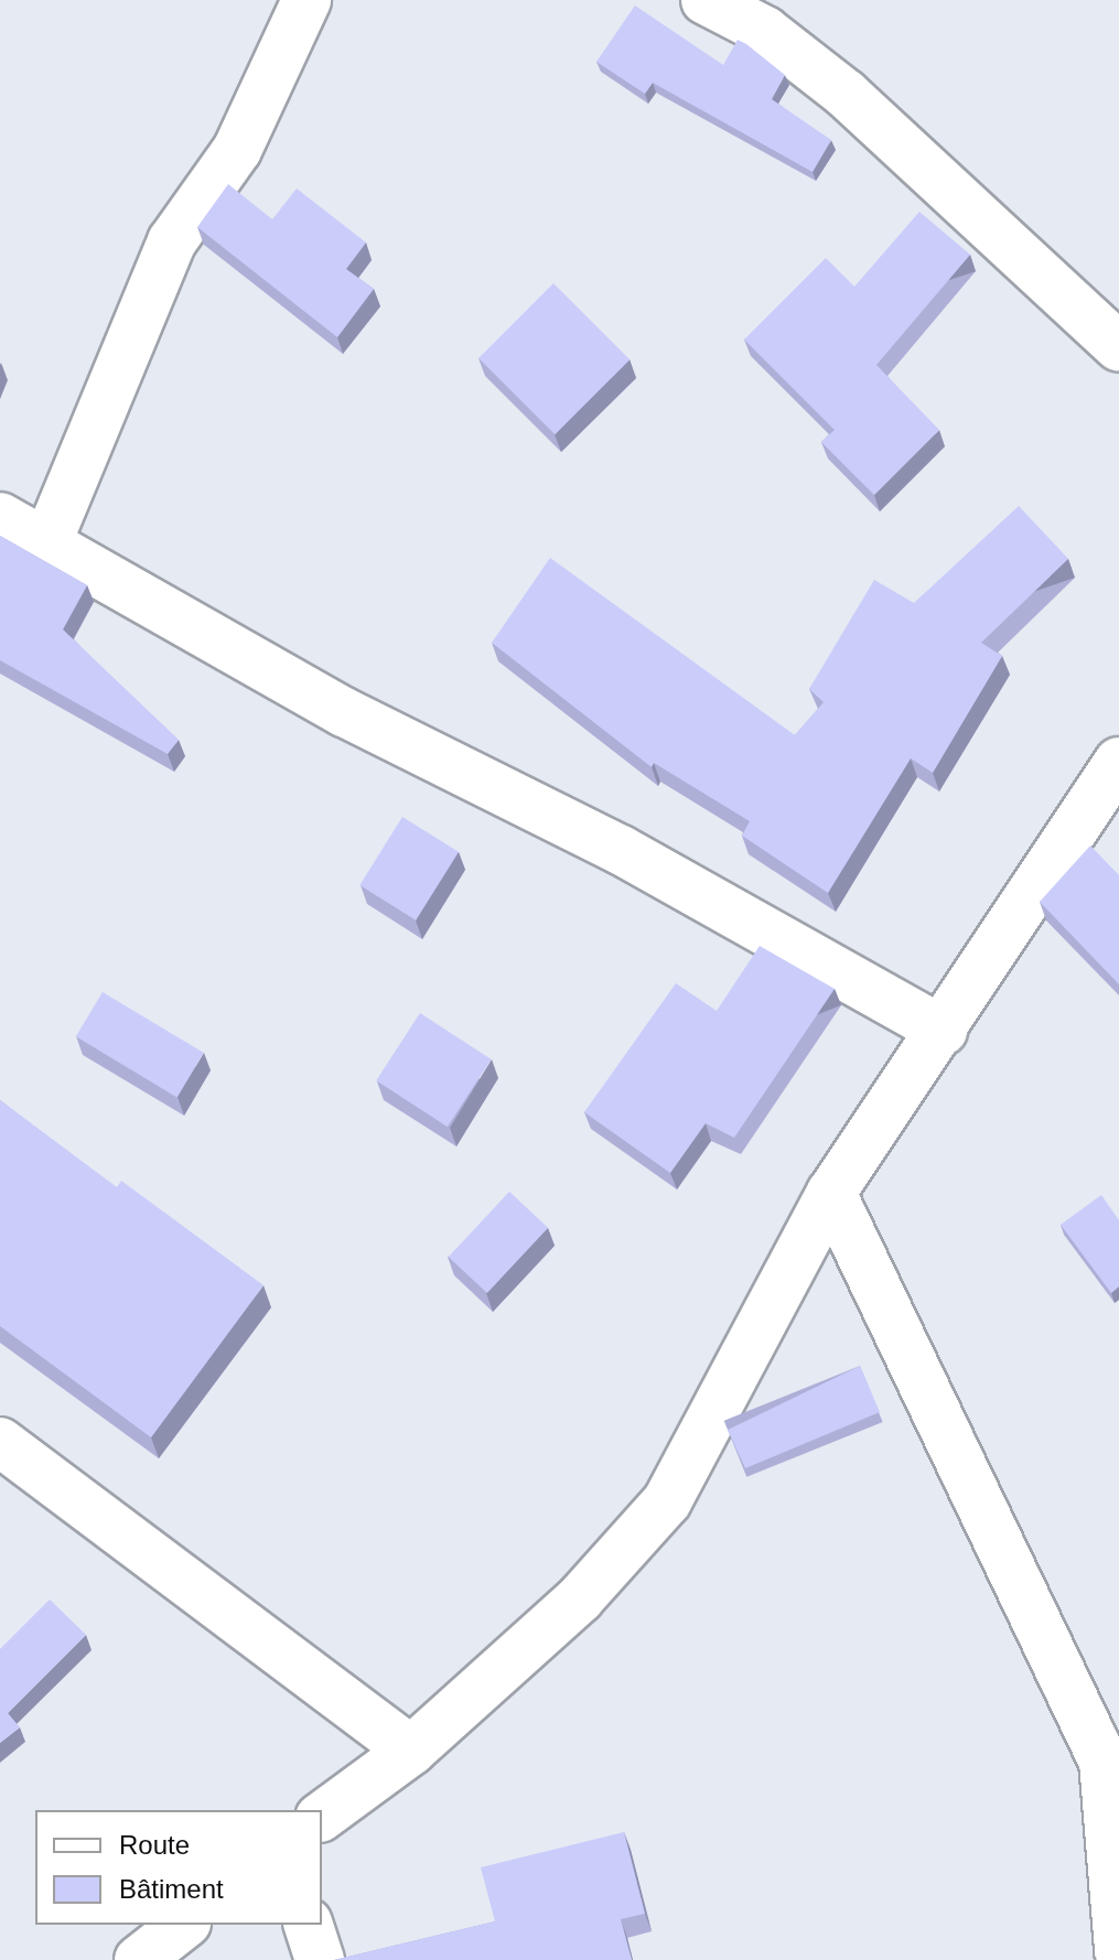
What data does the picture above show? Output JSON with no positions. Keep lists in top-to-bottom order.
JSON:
{
  "legend": ["Route", "Bâtiment"]
}
